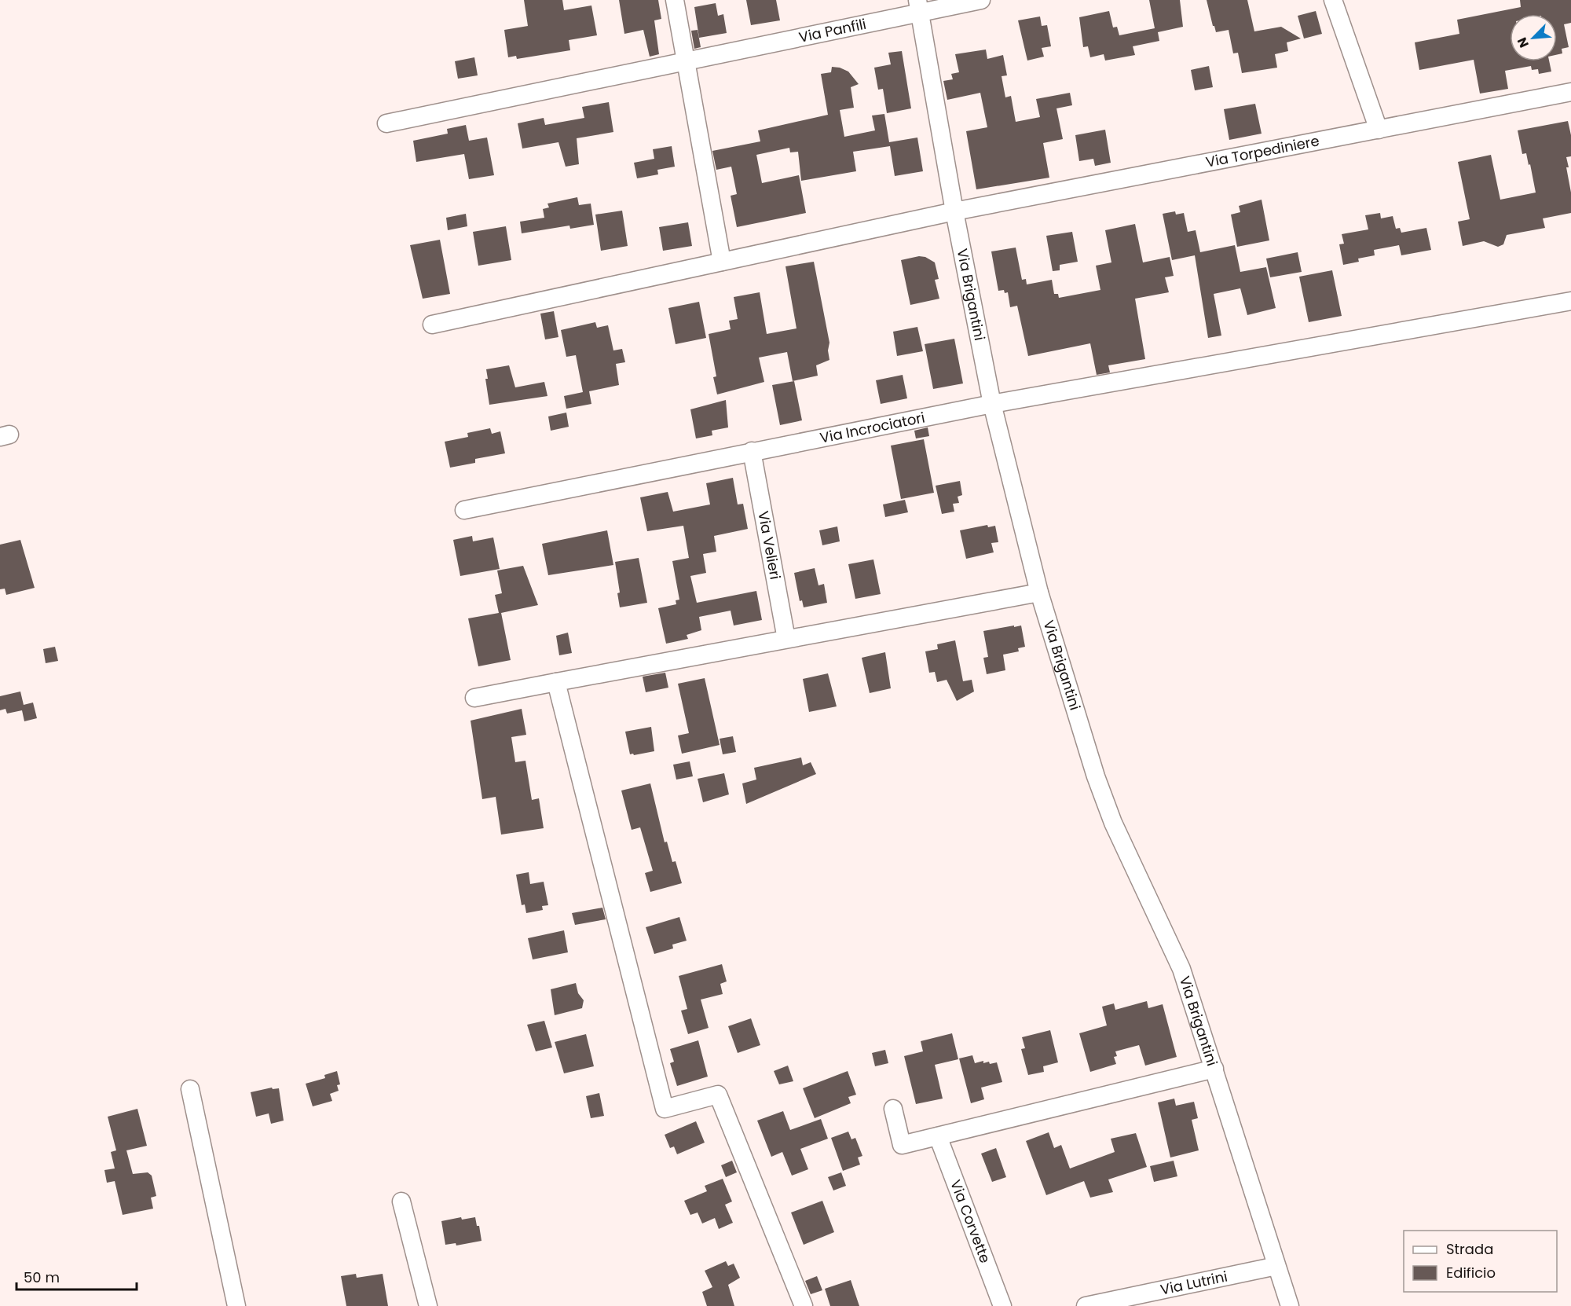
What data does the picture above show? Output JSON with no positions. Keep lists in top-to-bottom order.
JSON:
{
  "streets": {
    "street": [
      "Via Panfili",
      "Via Torpediniere",
      "Via Brigantini",
      "Via Incrociatori",
      "Via Velieri",
      "Via Corvette",
      "Via Lutrini"
    ]
  },
  "crossings": [
    ["Via Panfili", "Via Brigantini"],
    ["Via Torpediniere", "Via Brigantini"],
    ["Via Brigantini", "Via Incrociatori"],
    ["Via Brigantini", "Via Lutrini"],
    ["Via Incrociatori", "Via Velieri"]
  ],
  "legend": ["Strada", "Edificio"],
  "scale_bar": "50 m",
  "north": "bottom left"
}
